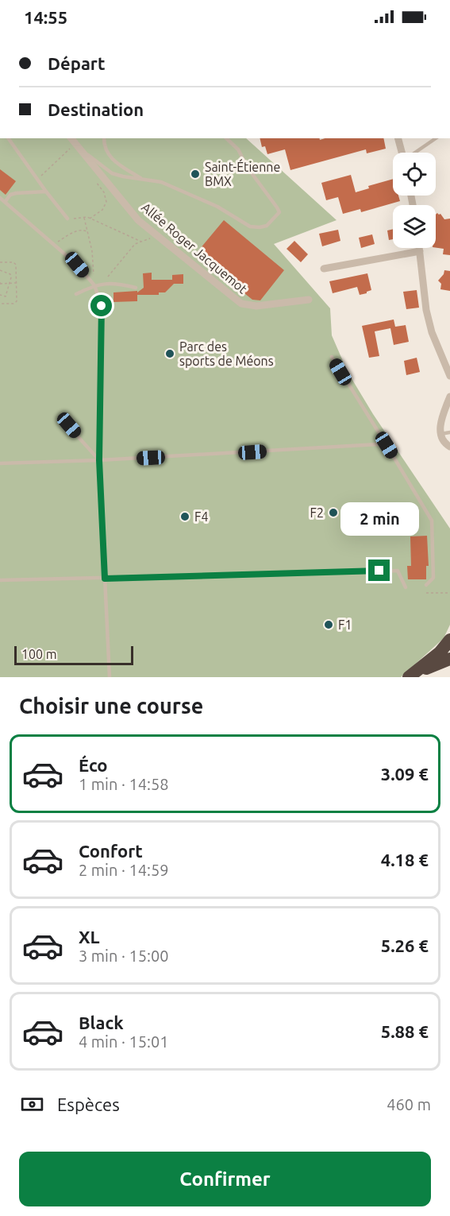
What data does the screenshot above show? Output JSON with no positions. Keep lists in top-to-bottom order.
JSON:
{
  "streets": {
    "street": ["Allée Roger Jacquemot"]
  },
  "places": [
    "Saint-Étienne BMX",
    "Parc des sports de Méons",
    "F2",
    "F4",
    "F1"
  ],
  "scale_bar": "100 m",
  "page": {
    "status": "14:55",
    "banner": ["Départ", "Destination"],
    "bubble": "2 min",
    "scale": "100 m",
    "heading": "Choisir une course",
    "list": [
      {
        "name": "Éco",
        "note": "1 min · 14:58",
        "value": "3.09 €"
      },
      {
        "name": "Confort",
        "note": "2 min · 14:59",
        "value": "4.18 €"
      },
      {
        "name": "XL",
        "note": "3 min · 15:00",
        "value": "5.26 €"
      },
      {
        "name": "Black",
        "note": "4 min · 15:01",
        "value": "5.88 €"
      }
    ],
    "pay": ["Espèces", "460 m"],
    "buttons": "Confirmer"
  }
}
